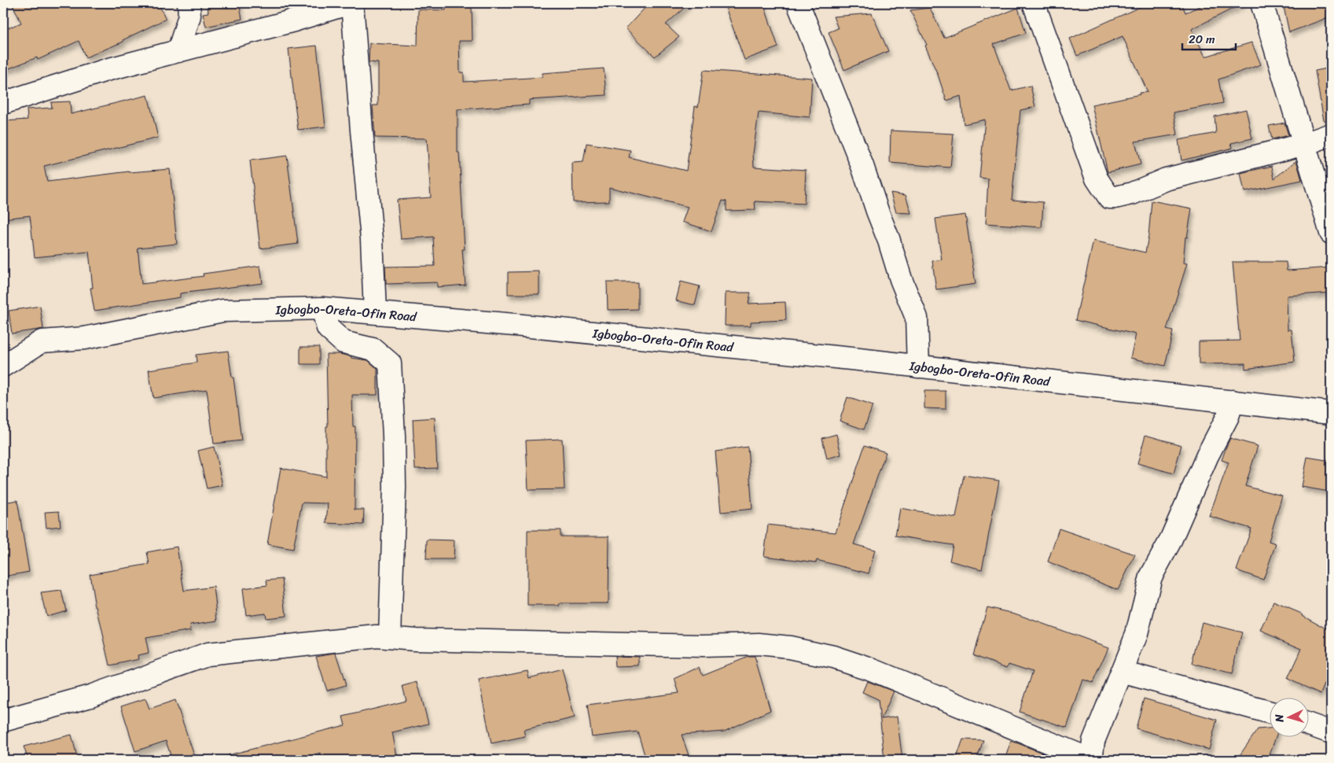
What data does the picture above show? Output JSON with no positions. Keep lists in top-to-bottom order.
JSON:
{
  "streets": {
    "street": ["Igbogbo-Oreta-Ofin Road"]
  },
  "scale_bar": "20 m",
  "north": "left"
}
